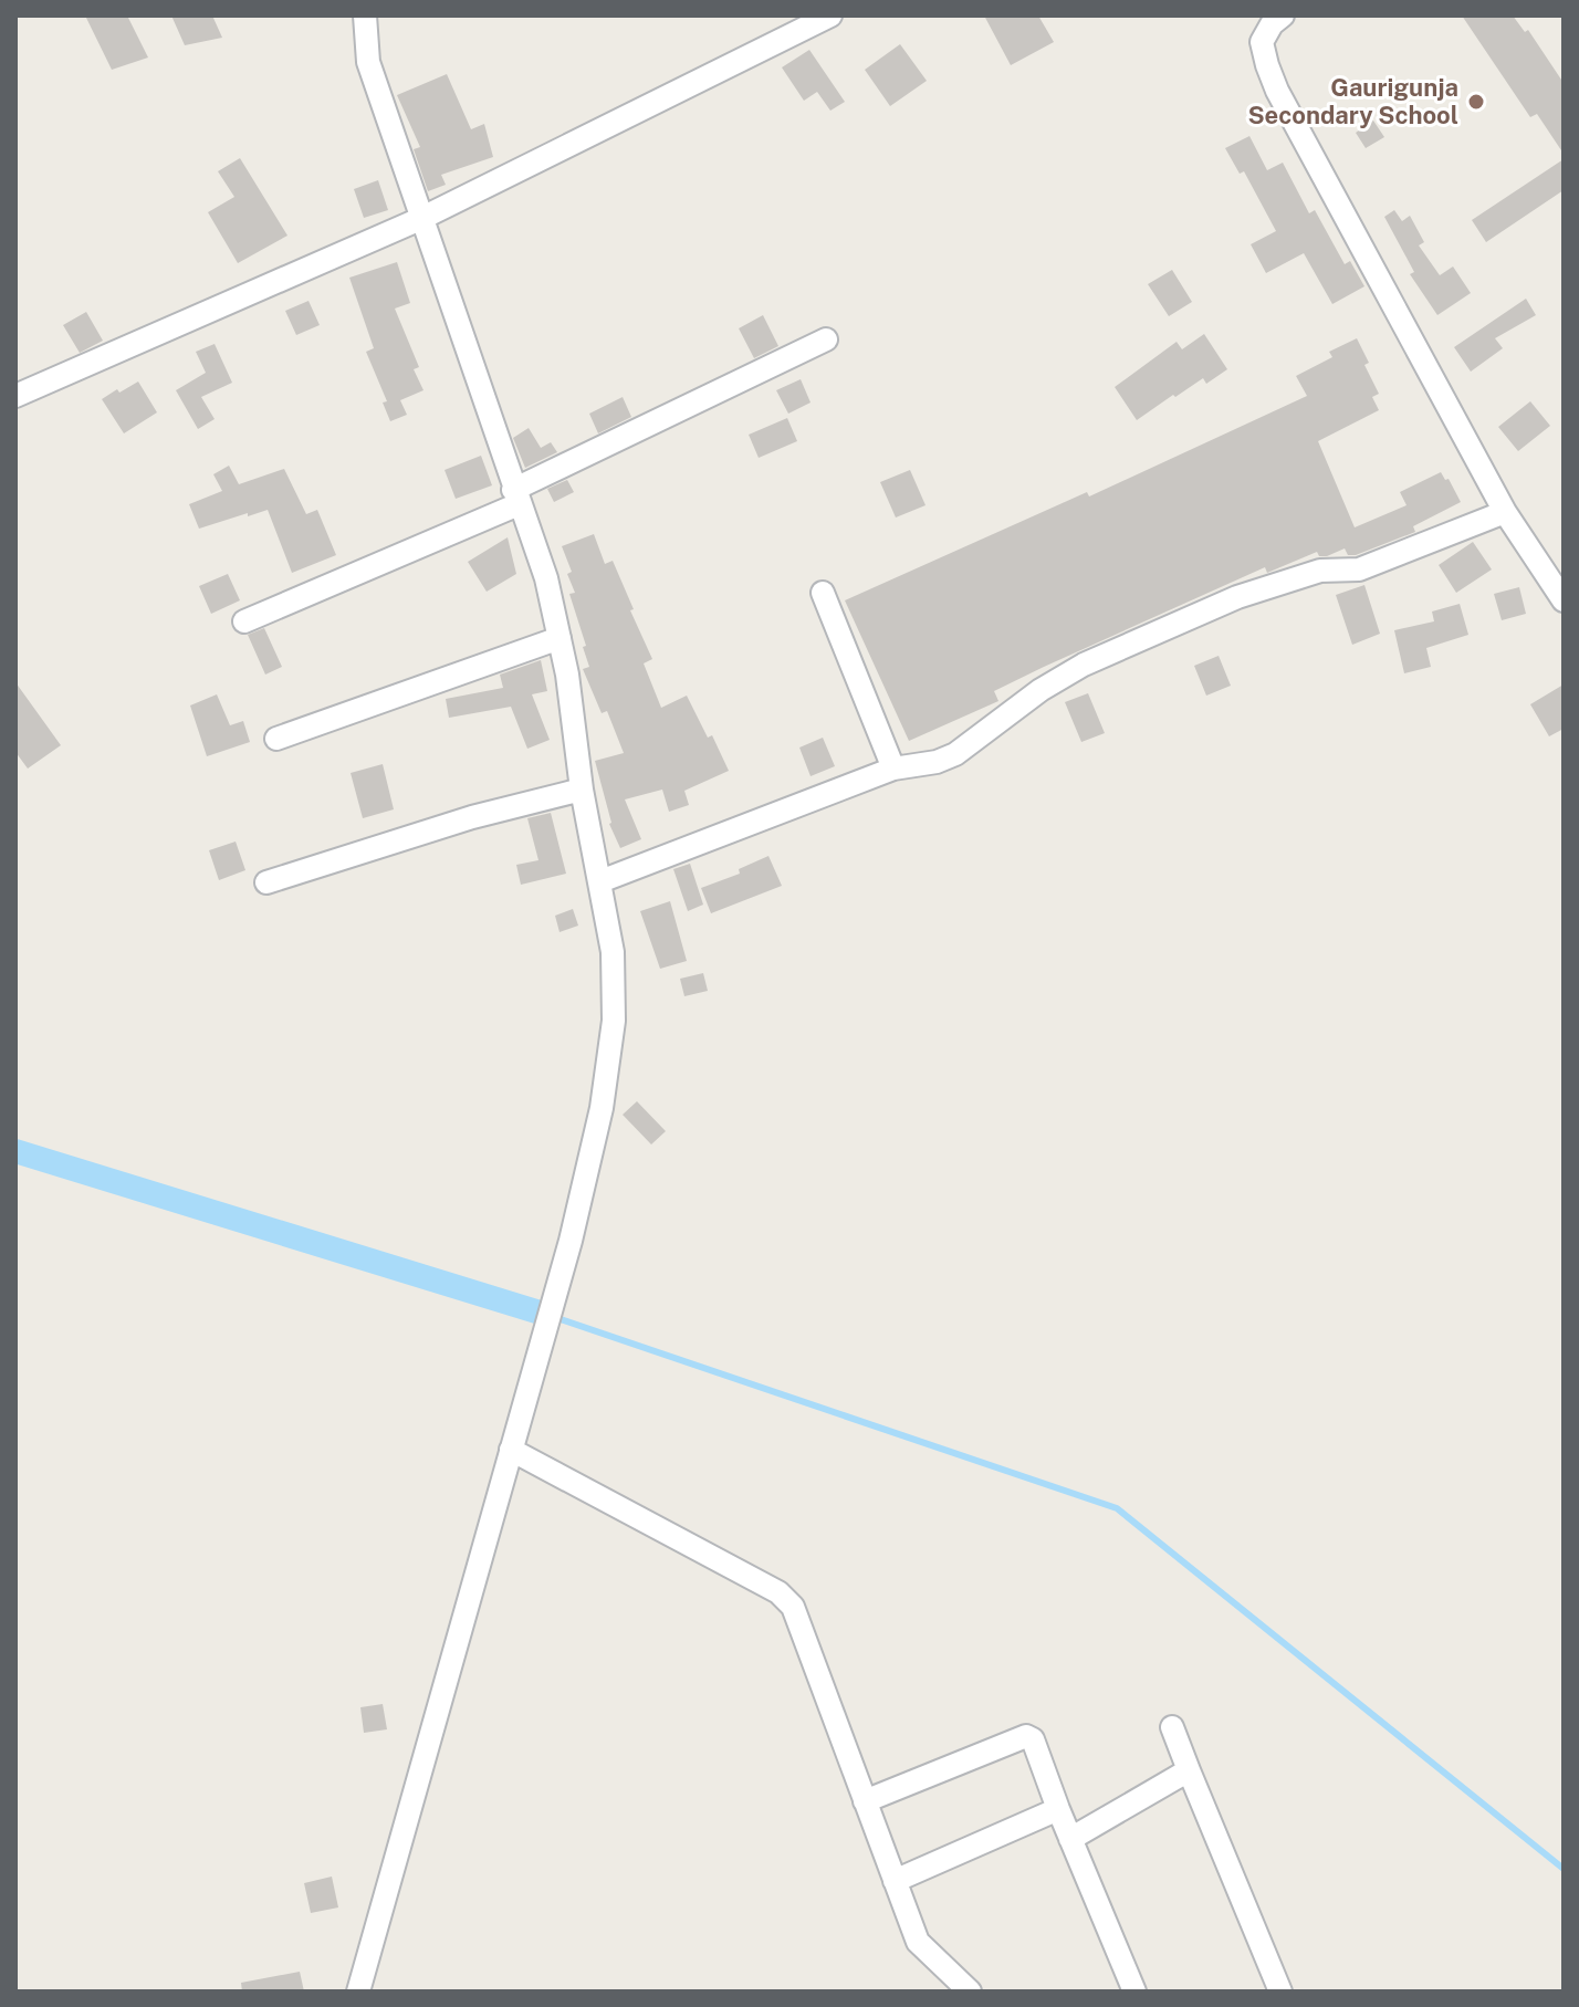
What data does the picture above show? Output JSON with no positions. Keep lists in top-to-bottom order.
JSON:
{
  "places": ["Gaurigunja Secondary School"]
}
